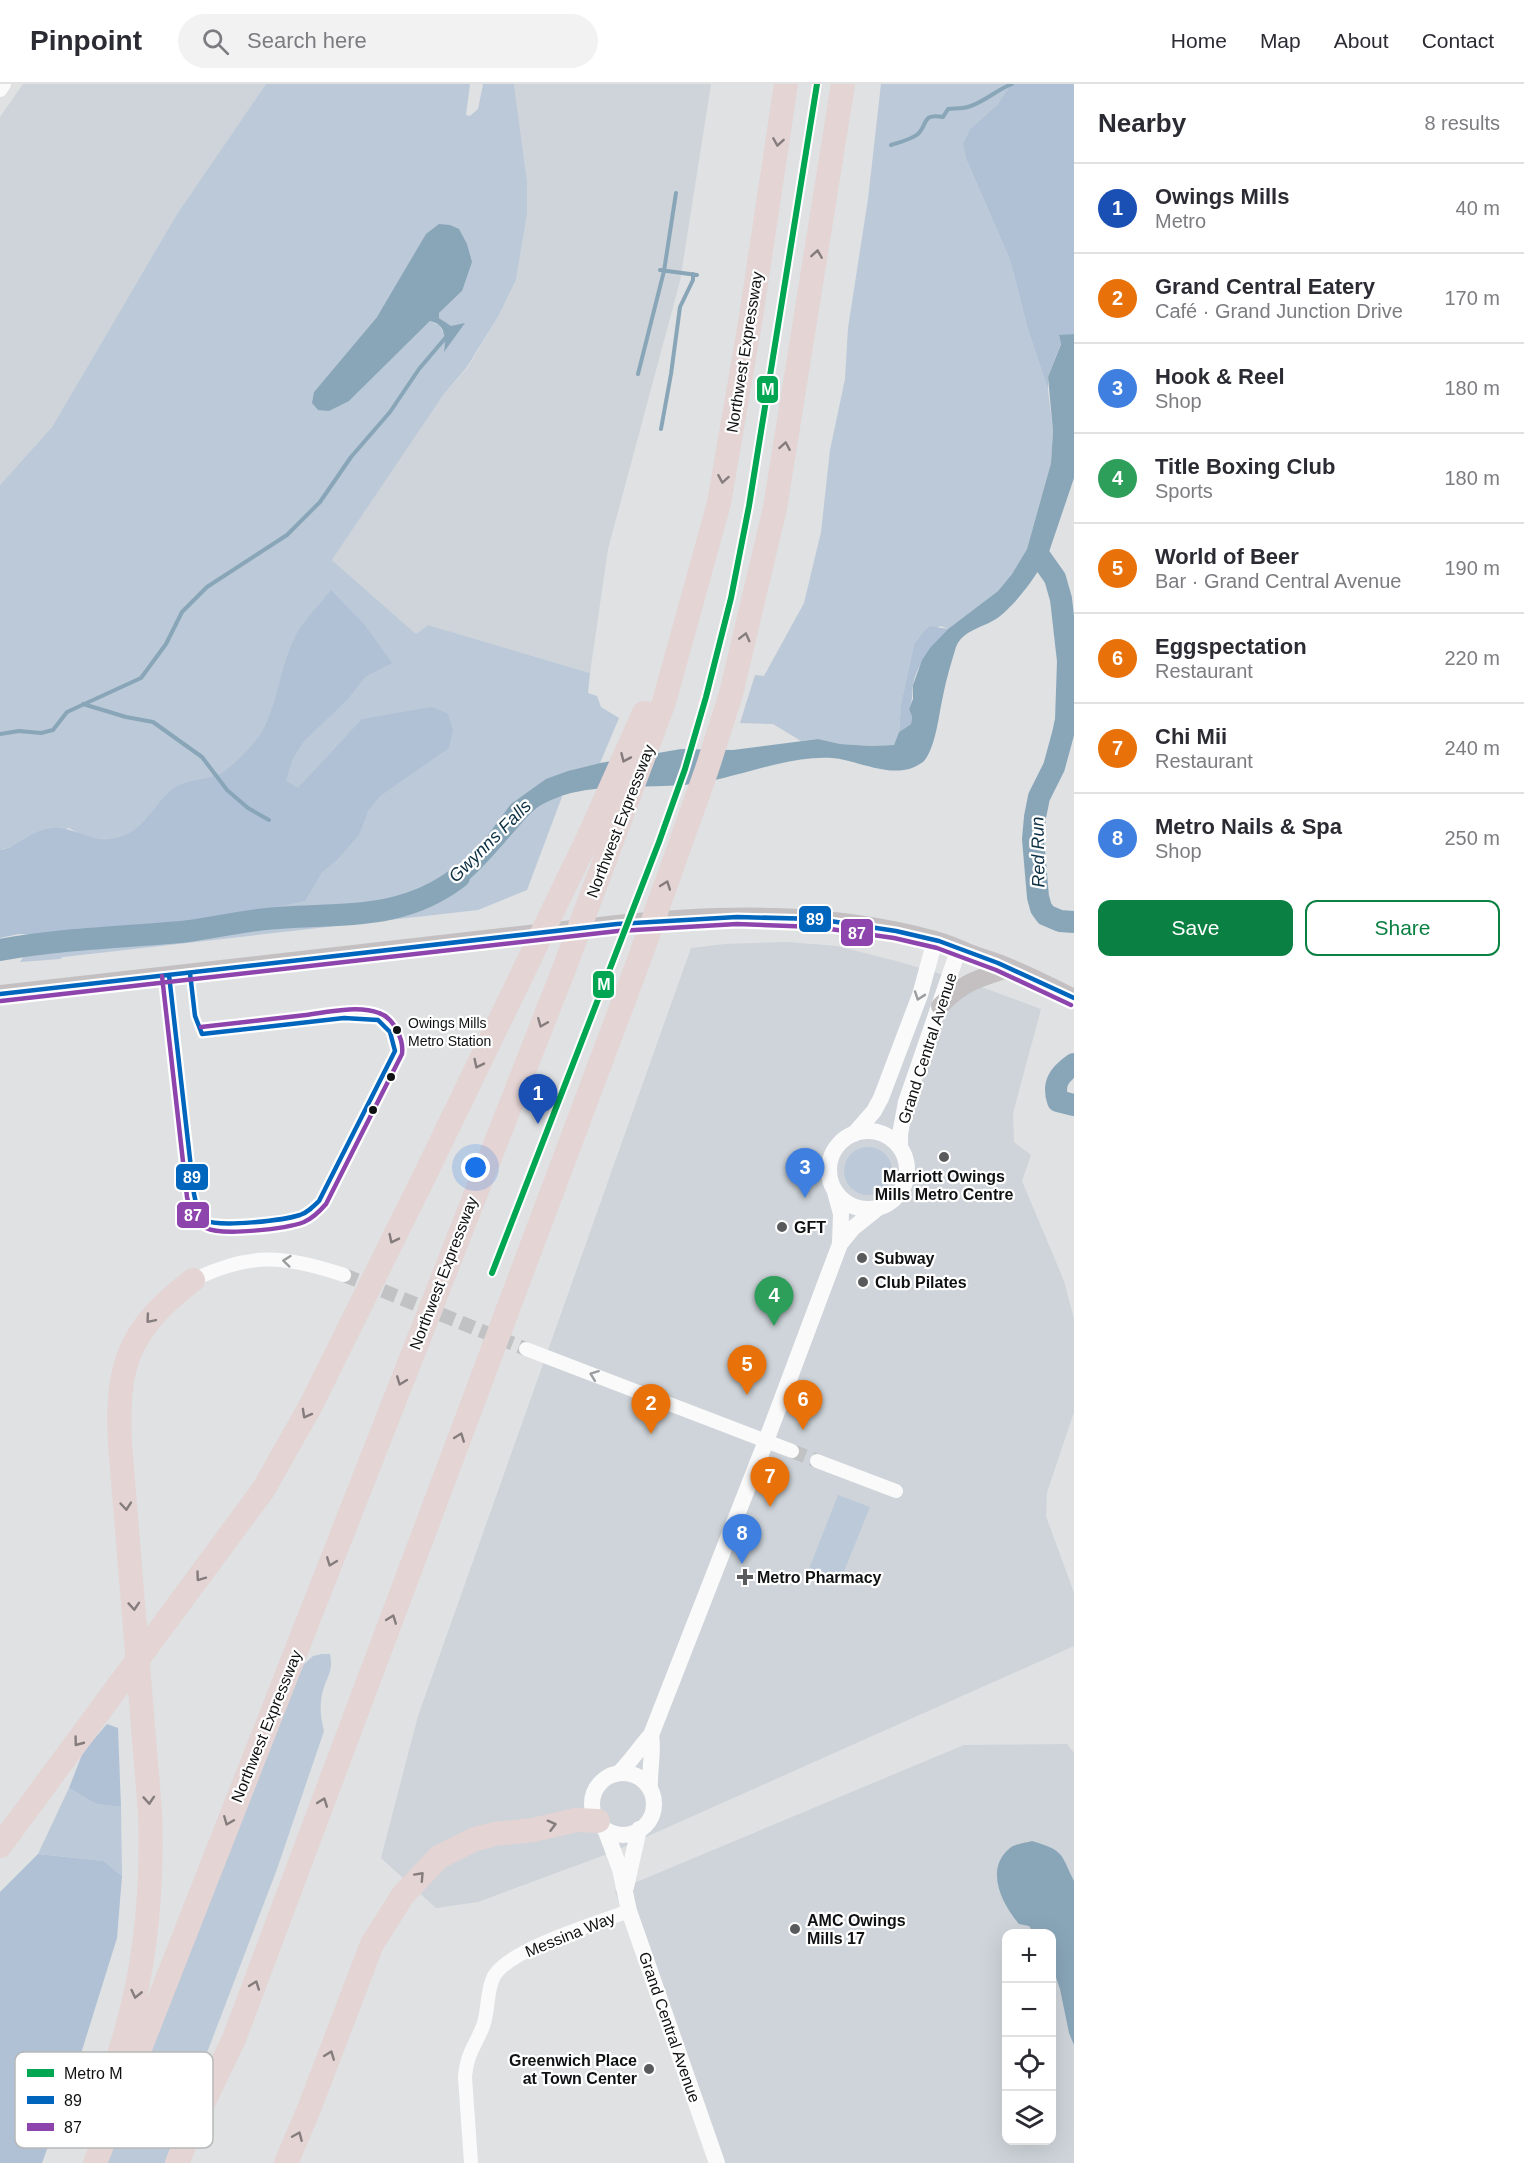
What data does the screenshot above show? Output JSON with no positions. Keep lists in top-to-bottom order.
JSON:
{
  "streets": {
    "highway": ["Northwest Expressway"],
    "street": ["Grand Central Avenue", "Messina Way"]
  },
  "crossings": [
    ["Grand Central Avenue", "Messina Way"]
  ],
  "water": ["Gwynns Falls", "Red Run"],
  "places": {
    "other": [
      "Owings Mills Metro Station",
      "Marriott Owings Mills Metro Centre",
      "GFT",
      "Subway",
      "Club Pilates",
      "AMC Owings Mills 17",
      "Greenwich Place at Town Center"
    ],
    "health": ["Metro Pharmacy"]
  },
  "lines": ["metro line M", "transit line 89", "transit line 87"],
  "legend": ["Metro M", "89", "87"],
  "page": {
    "header": "Pinpoint",
    "search": "Search here",
    "nav": [
      "Home",
      "Map",
      "About",
      "Contact"
    ],
    "heading": ["Nearby", "8 results"],
    "list": [
      {
        "mark": "1",
        "name": "Owings Mills",
        "note": "Metro",
        "value": "40 m"
      },
      {
        "mark": "2",
        "name": "Grand Central Eatery",
        "note": "Café · Grand Junction Drive",
        "value": "170 m"
      },
      {
        "mark": "3",
        "name": "Hook & Reel",
        "note": "Shop",
        "value": "180 m"
      },
      {
        "mark": "4",
        "name": "Title Boxing Club",
        "note": "Sports",
        "value": "180 m"
      },
      {
        "mark": "5",
        "name": "World of Beer",
        "note": "Bar · Grand Central Avenue",
        "value": "190 m"
      },
      {
        "mark": "6",
        "name": "Eggspectation",
        "note": "Restaurant",
        "value": "220 m"
      },
      {
        "mark": "7",
        "name": "Chi Mii",
        "note": "Restaurant",
        "value": "240 m"
      },
      {
        "mark": "8",
        "name": "Metro Nails & Spa",
        "note": "Shop",
        "value": "250 m"
      }
    ],
    "buttons": ["Save", "Share"],
    "pins": [
      "1",
      "3",
      "4",
      "5",
      "6",
      "2",
      "7",
      "8"
    ],
    "map_buttons": ["+", "−"]
  }
}
